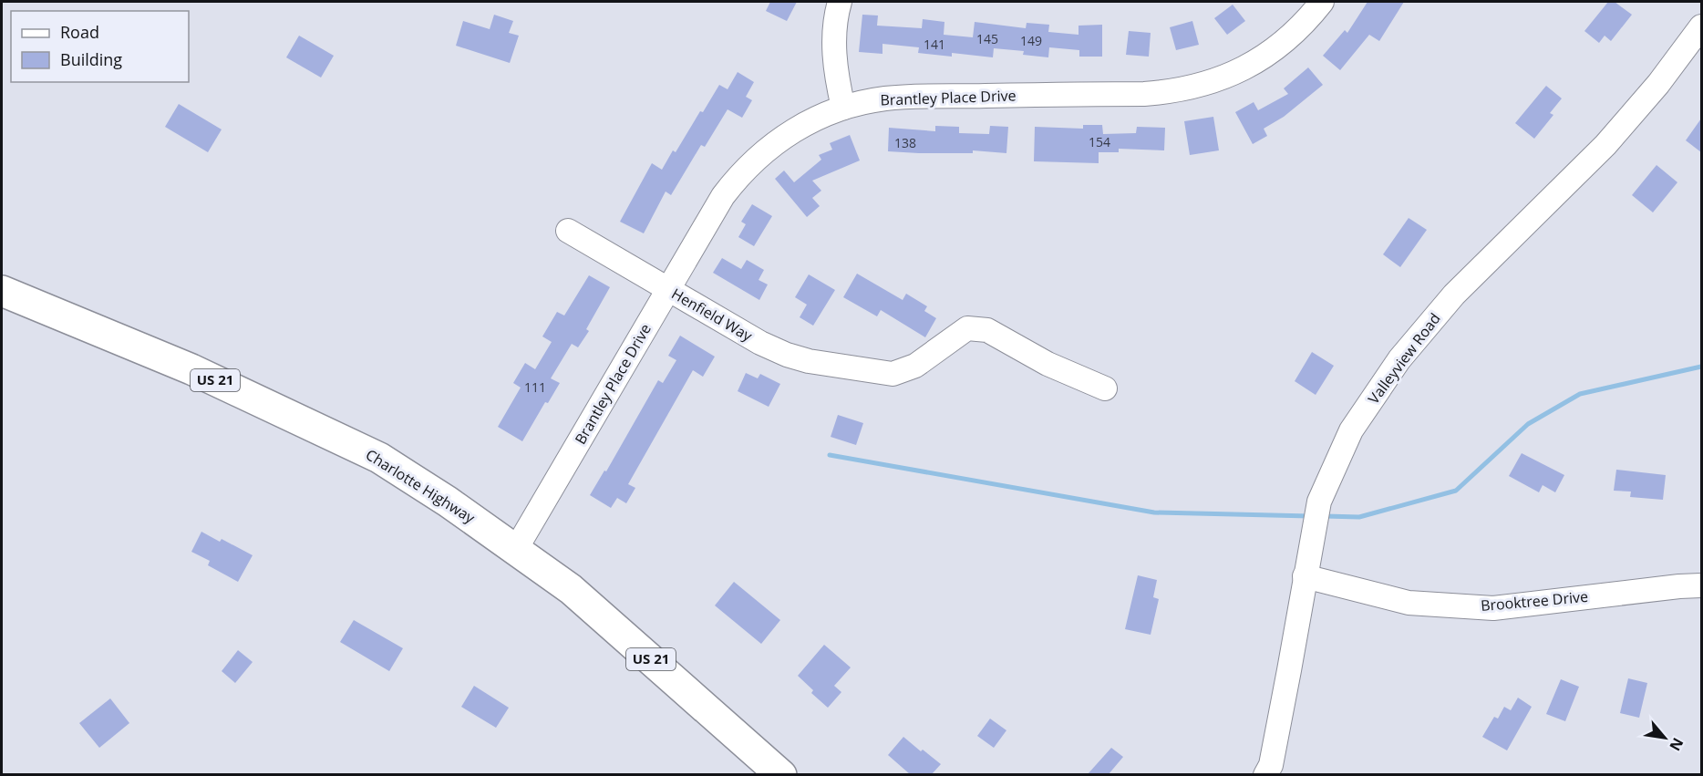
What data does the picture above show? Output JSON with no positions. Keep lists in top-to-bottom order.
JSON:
{
  "streets": {
    "main road": ["US 21", "Charlotte Highway"],
    "street": [
      "Brantley Place Drive",
      "Henfield Way",
      "Valleyview Road",
      "Brooktree Drive"
    ]
  },
  "crossings": [
    ["Brantley Place Drive", "Henfield Way"],
    ["Brantley Place Drive", "Charlotte Highway"],
    ["Valleyview Road", "Brooktree Drive"]
  ],
  "house_numbers": [
    "145",
    "149",
    "141",
    "154",
    "138",
    "111"
  ],
  "legend": ["Road", "Building"],
  "north": "bottom right"
}
